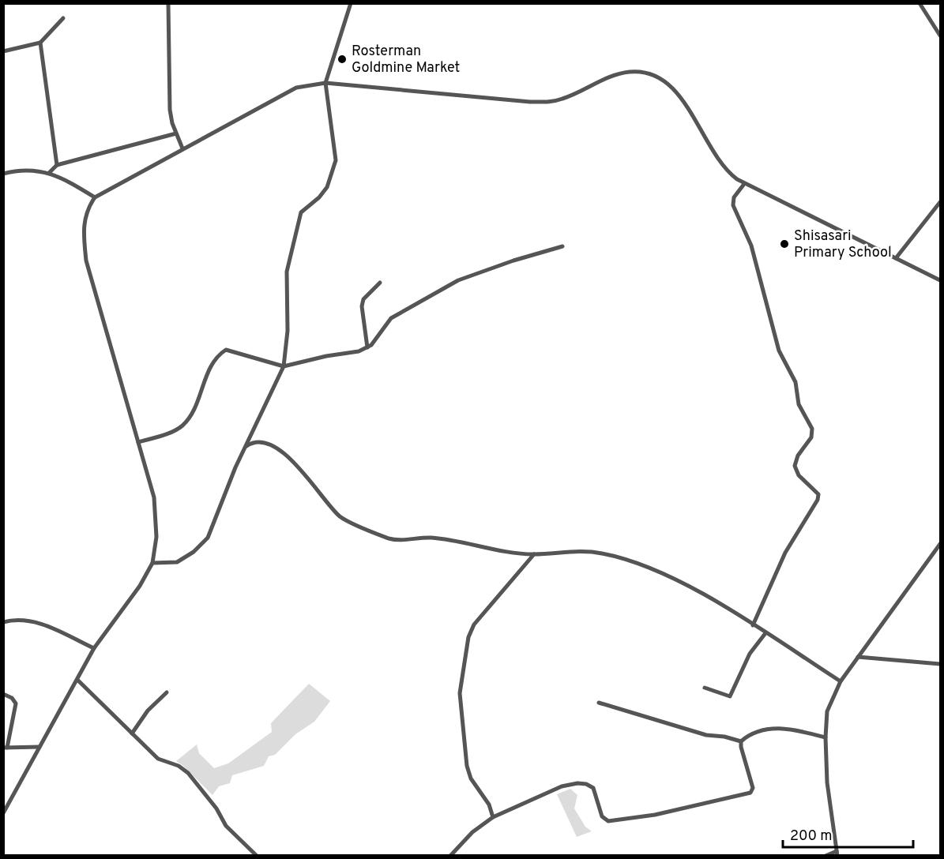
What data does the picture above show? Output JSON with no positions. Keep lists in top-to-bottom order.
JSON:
{
  "places": ["Rosterman Goldmine Market", "Shisasari Primary School"],
  "scale_bar": "200 m"
}
